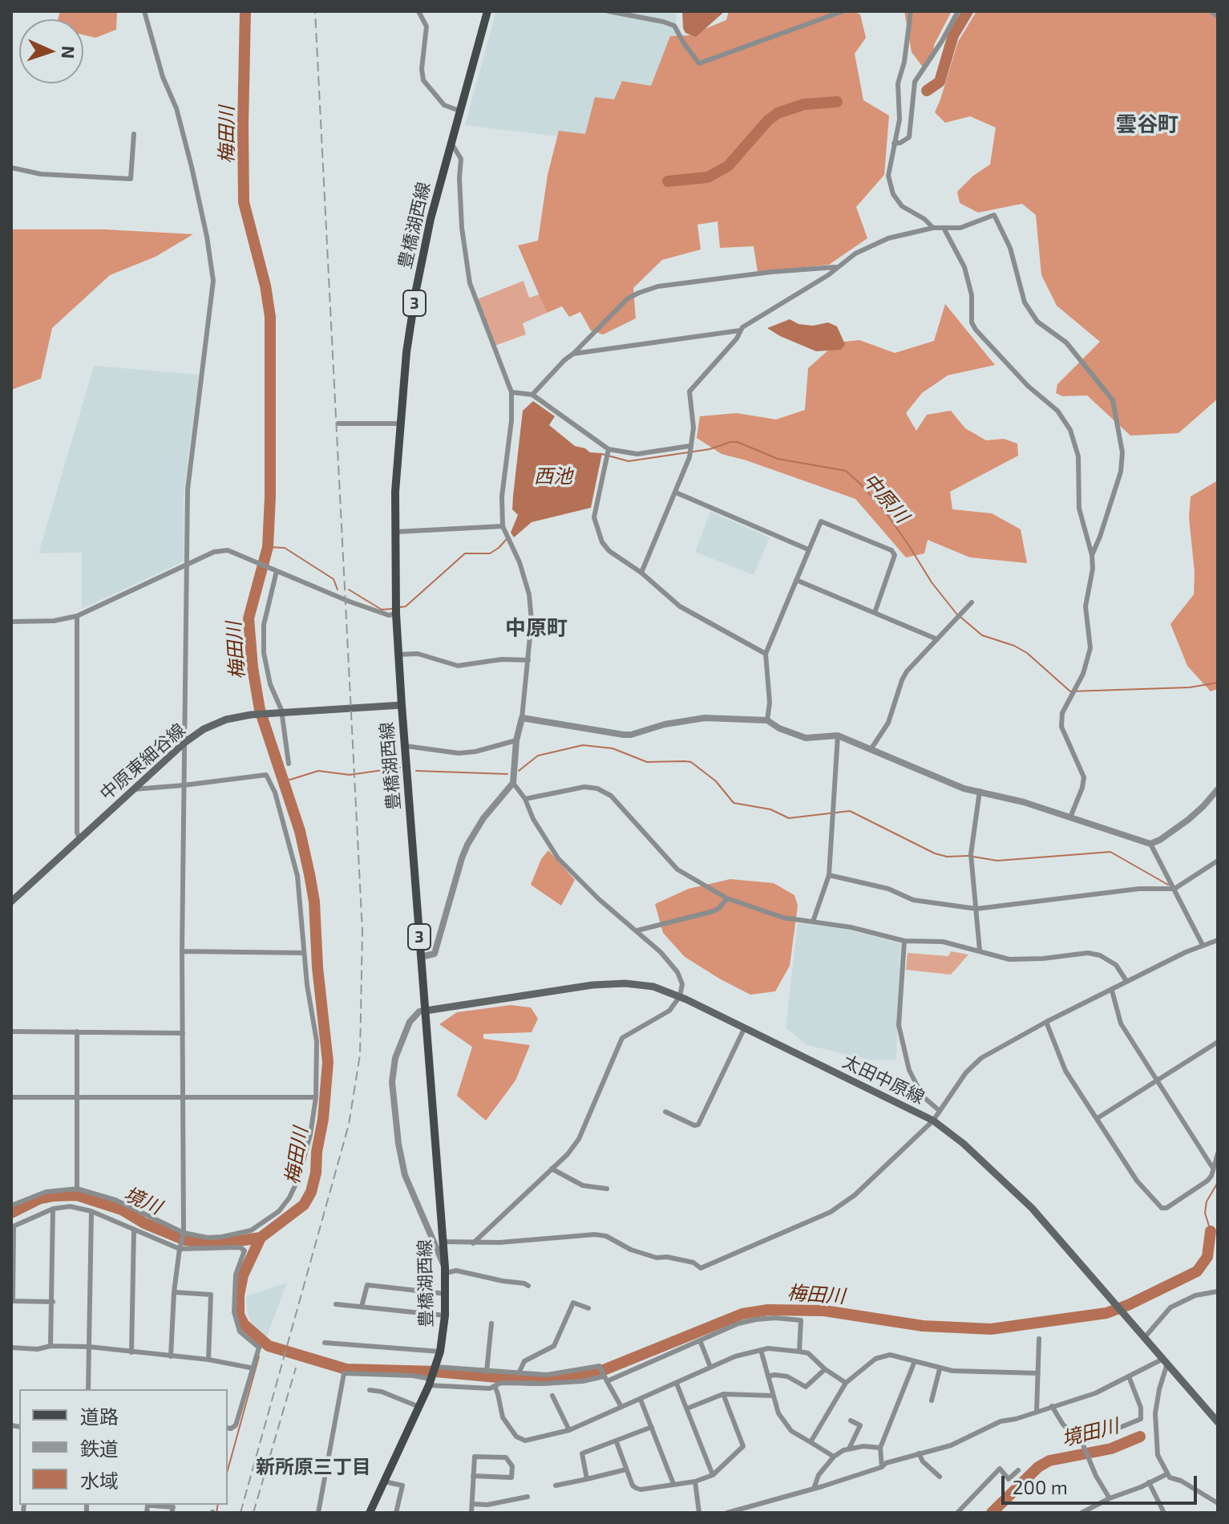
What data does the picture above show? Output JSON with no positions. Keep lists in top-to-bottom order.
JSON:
{
  "streets": {
    "main road": [
      "豊橋湖西線",
      "3",
      "中原東細谷線",
      "太田中原線"
    ]
  },
  "crossings": [
    ["豊橋湖西線", "中原東細谷線"],
    ["豊橋湖西線", "太田中原線"]
  ],
  "districts": ["雲谷町", "中原町", "新所原三丁目"],
  "water": [
    "梅田川",
    "西池",
    "中原川",
    "境川",
    "境田川"
  ],
  "legend": ["道路", "鉄道", "水域"],
  "scale_bar": "200 m",
  "north": "right"
}
